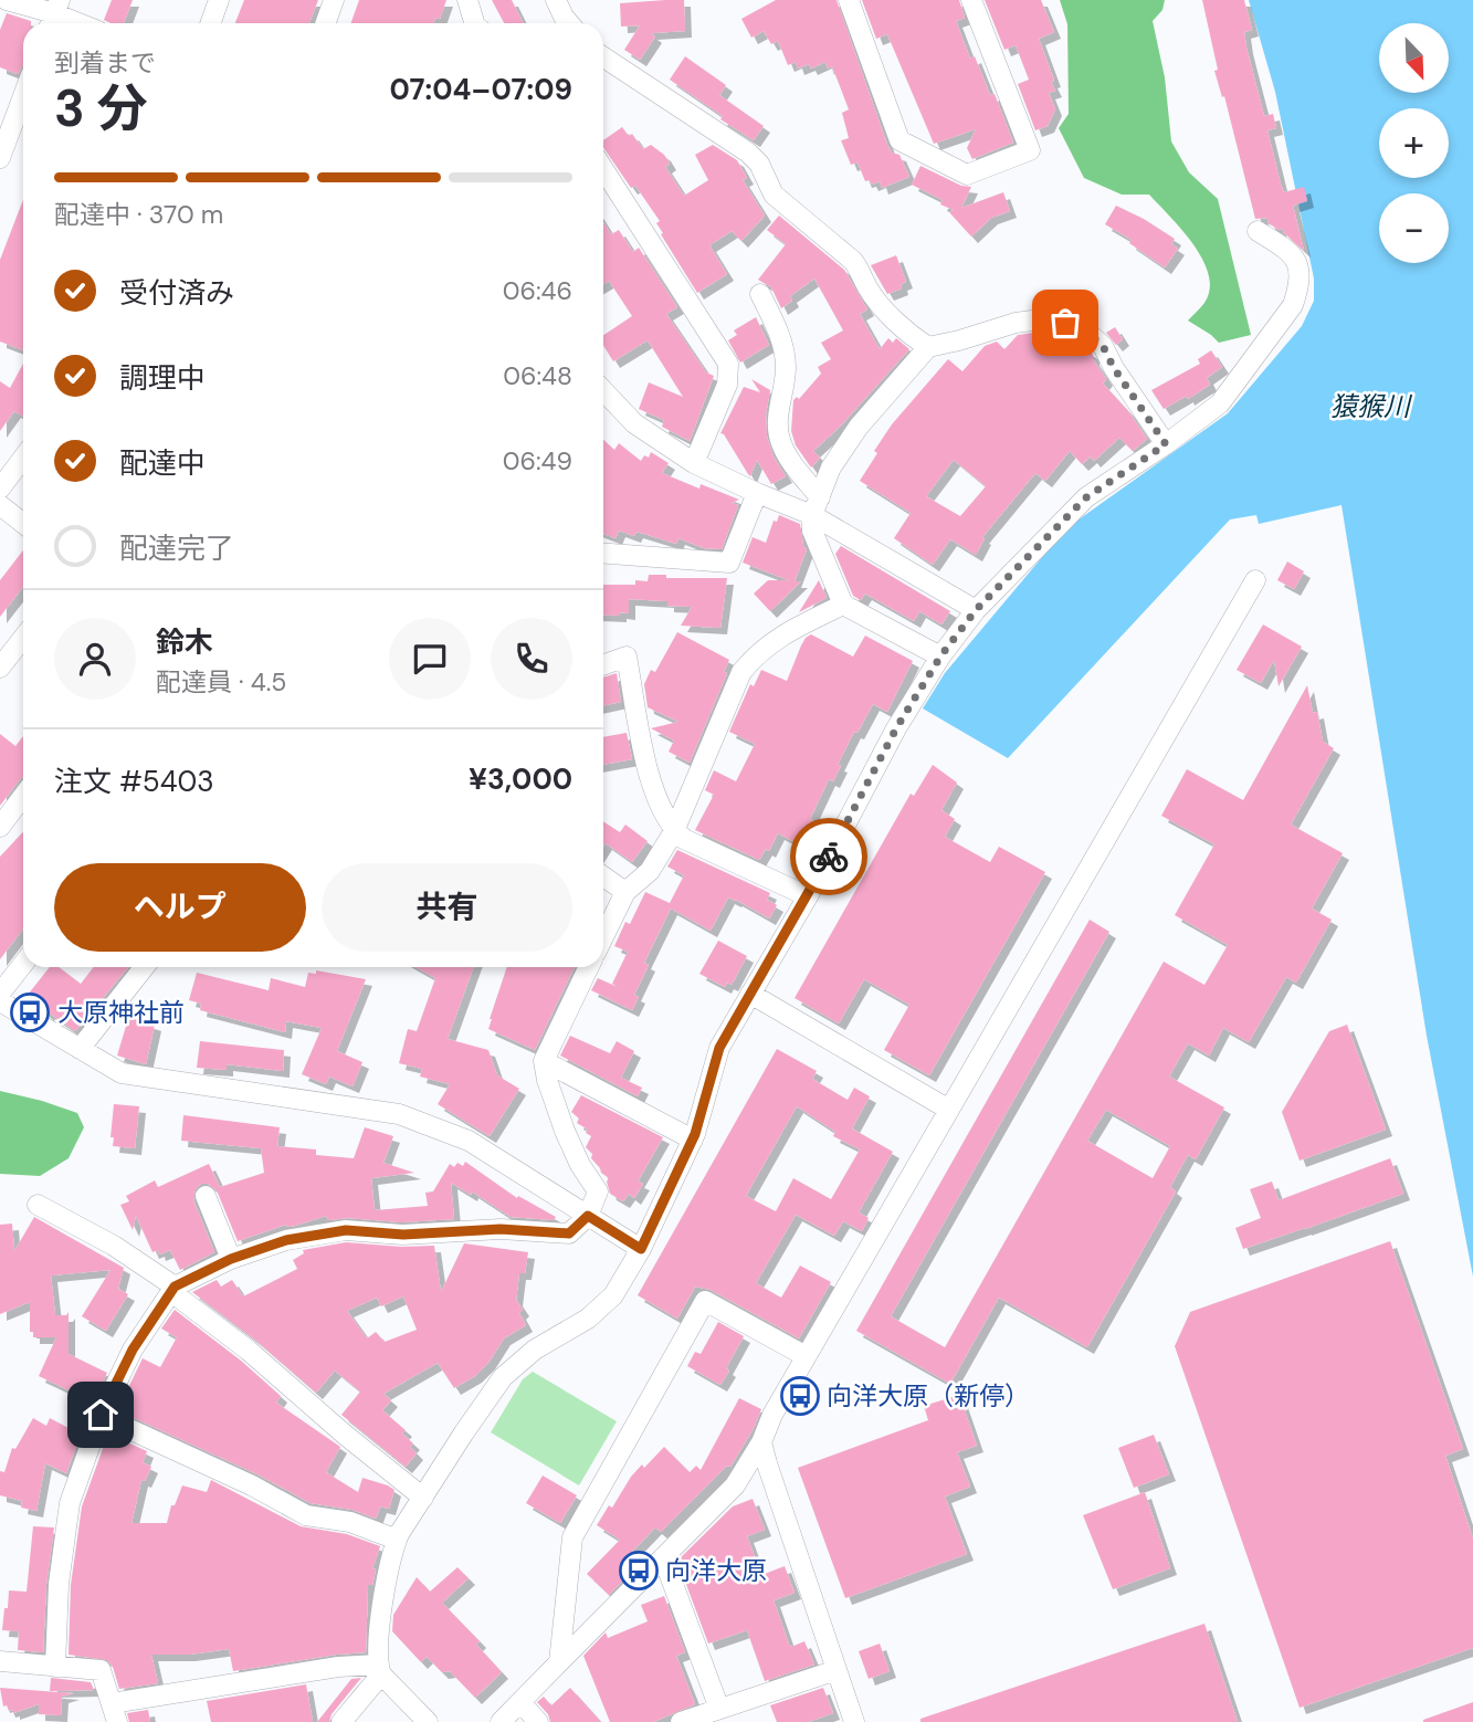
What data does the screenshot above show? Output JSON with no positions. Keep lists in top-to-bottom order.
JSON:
{
  "water": ["猿猴川"],
  "places": {
    "bus stop": ["大原神社前", "向洋大原（新停）", "向洋大原"]
  },
  "north": "bottom right",
  "page": {
    "map_buttons": ["+", "−"],
    "heading": ["3 分", "到着まで", "07:04–07:09"],
    "panel": [
      "鈴木",
      "配達員 · 4.5",
      "注文 #5403",
      "¥3,000"
    ],
    "bar": "配達中 · 370 m",
    "list": [
      ["受付済み", "06:46"],
      ["調理中", "06:48"],
      ["配達中", "06:49"],
      "配達完了"
    ],
    "buttons": ["ヘルプ", "共有"]
  }
}
